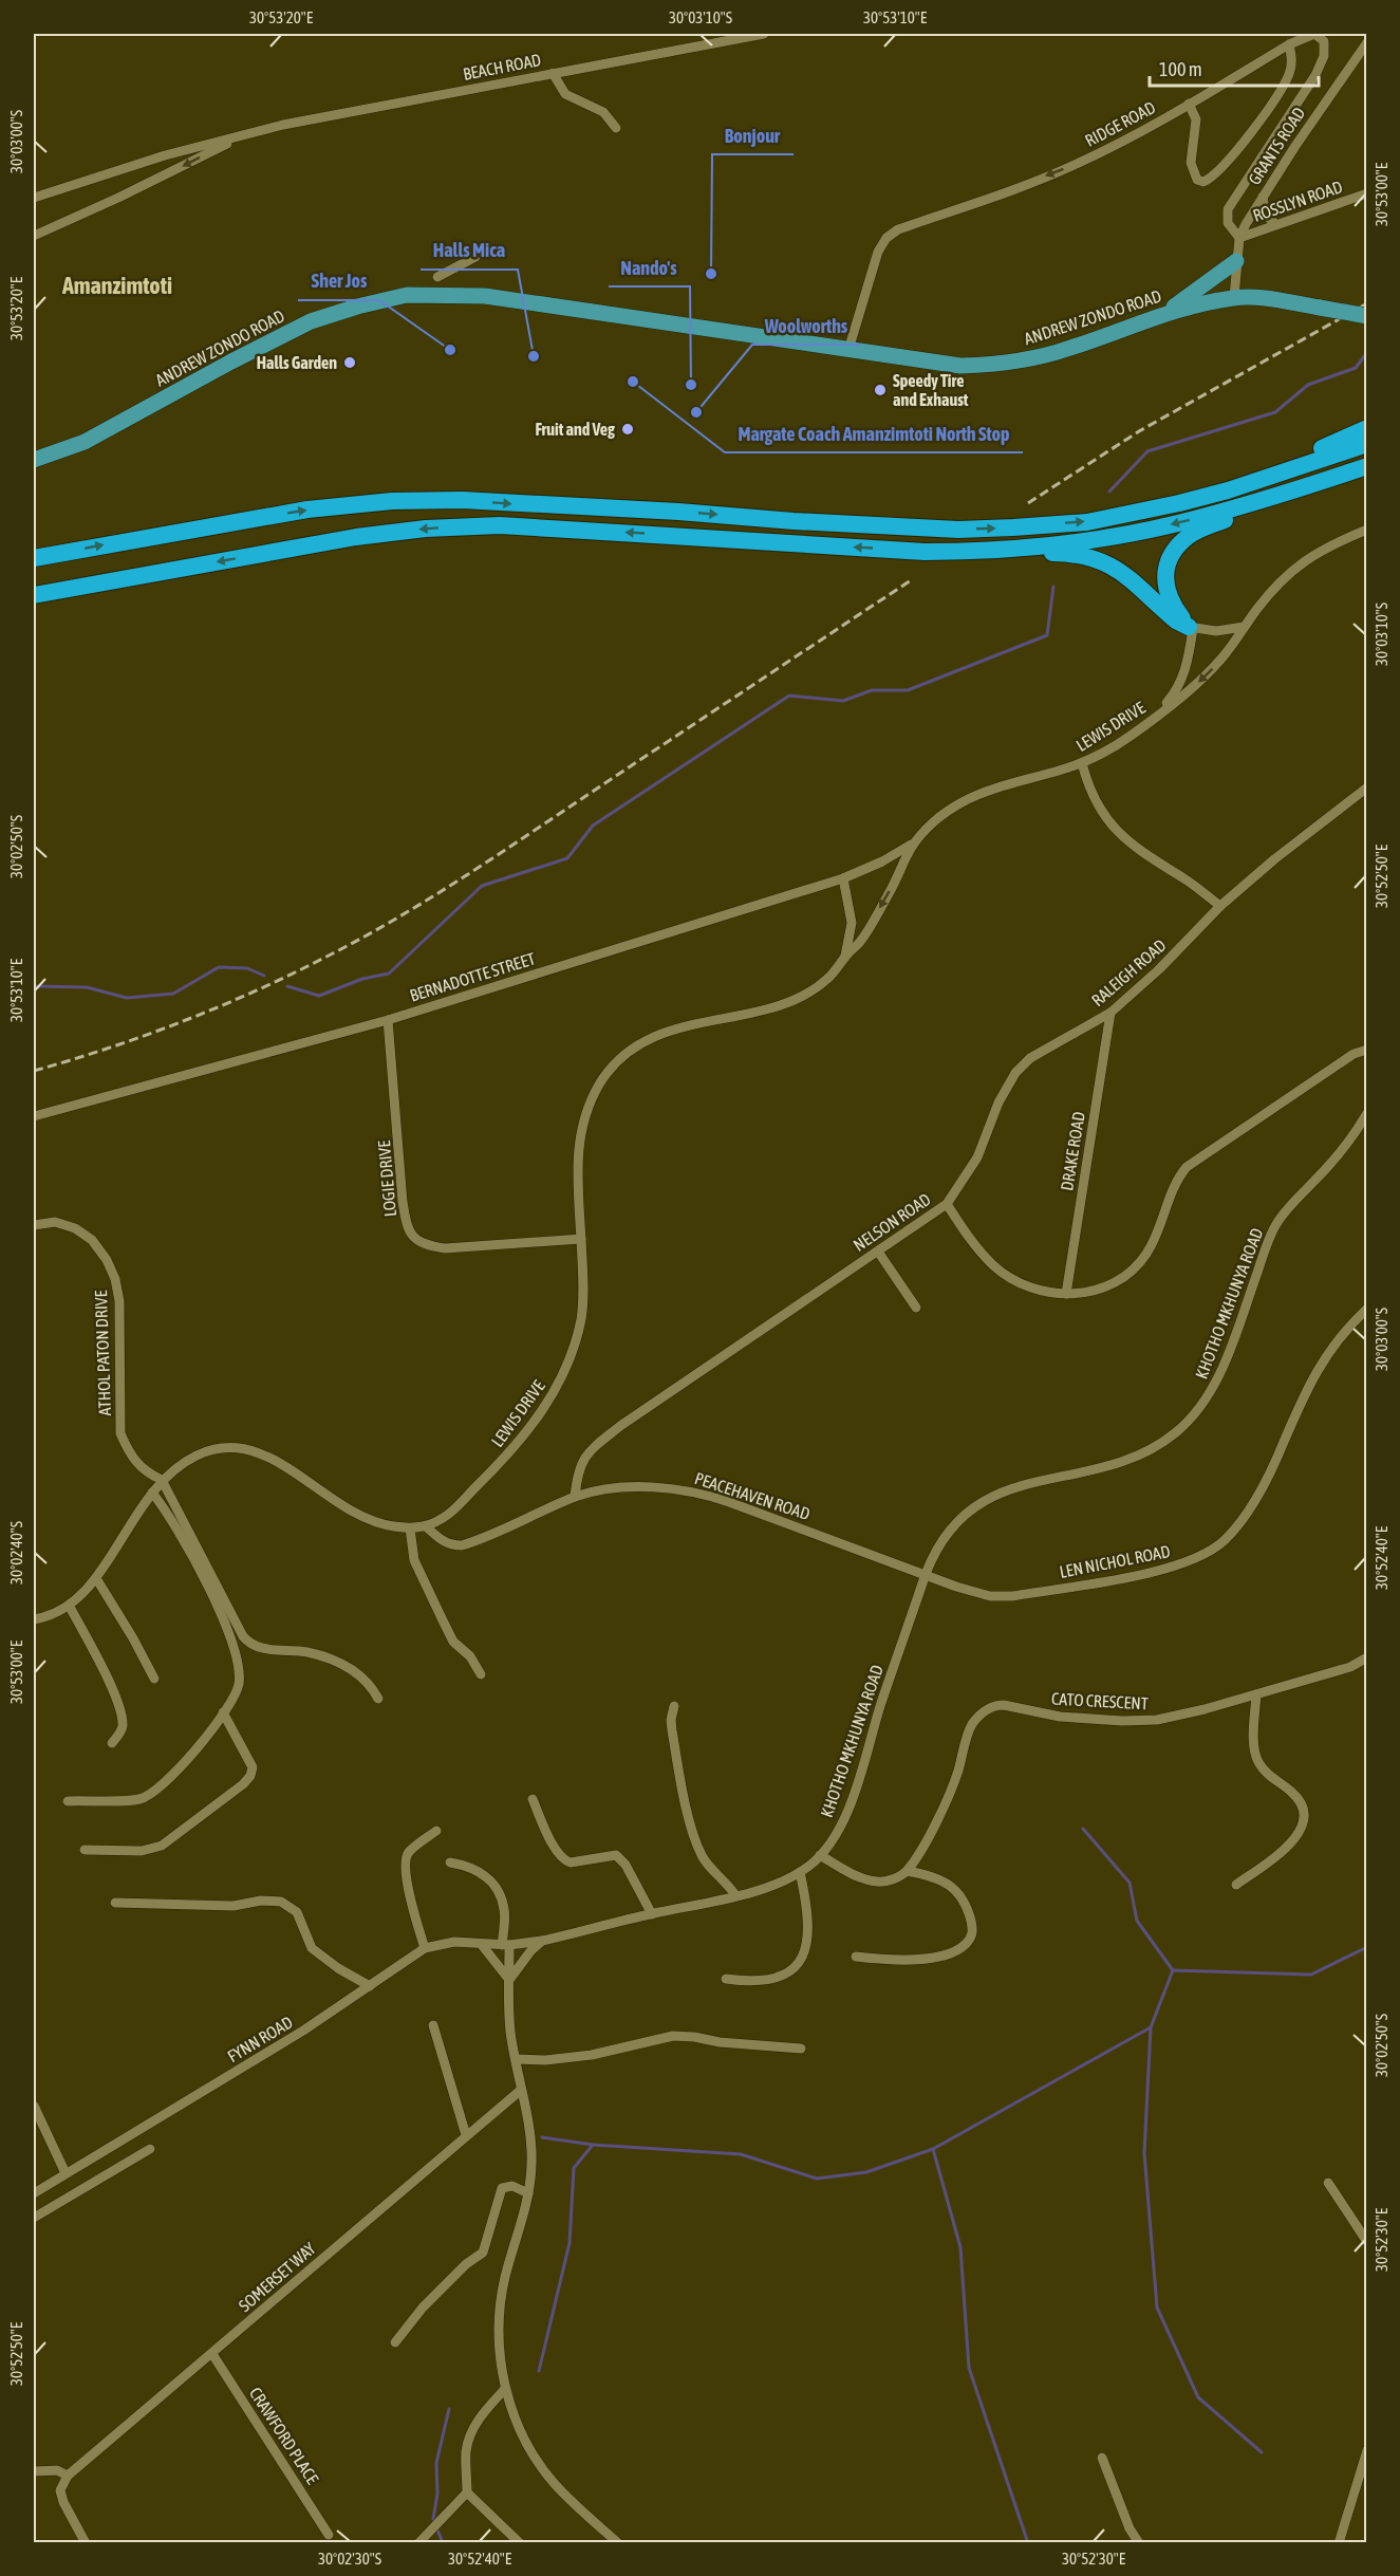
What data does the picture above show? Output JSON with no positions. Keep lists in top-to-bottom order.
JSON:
{
  "streets": {
    "main road": ["ANDREW ZONDO ROAD"],
    "street": [
      "BEACH ROAD",
      "RIDGE ROAD",
      "GRANTS ROAD",
      "ROSSLYN ROAD",
      "LEWIS DRIVE",
      "RALEIGH ROAD",
      "BERNADOTTE STREET",
      "DRAKE ROAD",
      "LOGIE DRIVE",
      "NELSON ROAD",
      "KHOTHO MKHUNYA ROAD",
      "ATHOL PATON DRIVE",
      "PEACEHAVEN ROAD",
      "LEN NICHOL ROAD",
      "CATO CRESCENT",
      "FYNN ROAD",
      "SOMERSET WAY",
      "CRAWFORD PLACE"
    ]
  },
  "crossings": [
    ["RIDGE ROAD", "GRANTS ROAD"],
    ["RIDGE ROAD", "ROSSLYN ROAD"],
    ["RIDGE ROAD", "ANDREW ZONDO ROAD"],
    ["GRANTS ROAD", "ROSSLYN ROAD"],
    ["LEWIS DRIVE", "BERNADOTTE STREET"],
    ["LEWIS DRIVE", "LOGIE DRIVE"],
    ["LEWIS DRIVE", "PEACEHAVEN ROAD"],
    ["RALEIGH ROAD", "DRAKE ROAD"],
    ["RALEIGH ROAD", "NELSON ROAD"],
    ["BERNADOTTE STREET", "LOGIE DRIVE"],
    ["DRAKE ROAD", "NELSON ROAD"],
    ["NELSON ROAD", "PEACEHAVEN ROAD"],
    ["KHOTHO MKHUNYA ROAD", "PEACEHAVEN ROAD"],
    ["KHOTHO MKHUNYA ROAD", "LEN NICHOL ROAD"],
    ["KHOTHO MKHUNYA ROAD", "FYNN ROAD"],
    ["PEACEHAVEN ROAD", "LEN NICHOL ROAD"],
    ["SOMERSET WAY", "CRAWFORD PLACE"]
  ],
  "one_way": ["RIDGE ROAD"],
  "districts": ["Amanzimtoti"],
  "places": [
    "Bonjour",
    "Sher Jos",
    "Halls Mica",
    "Halls Garden",
    "Margate Coach Amanzimtoti North Stop",
    "Nando's",
    "Speedy Tire and Exhaust",
    "Woolworths",
    "Fruit and Veg"
  ],
  "scale_bar": "100 m",
  "coordinates": [
    "30°53'20\"E",
    "30°03'10\"S",
    "30°53'10\"E",
    "30°03'00\"S",
    "30°53'00\"E",
    "30°02'50\"S",
    "30°52'50\"E",
    "30°02'40\"S",
    "30°52'40\"E",
    "30°52'30\"E",
    "30°02'30\"S"
  ]
}
